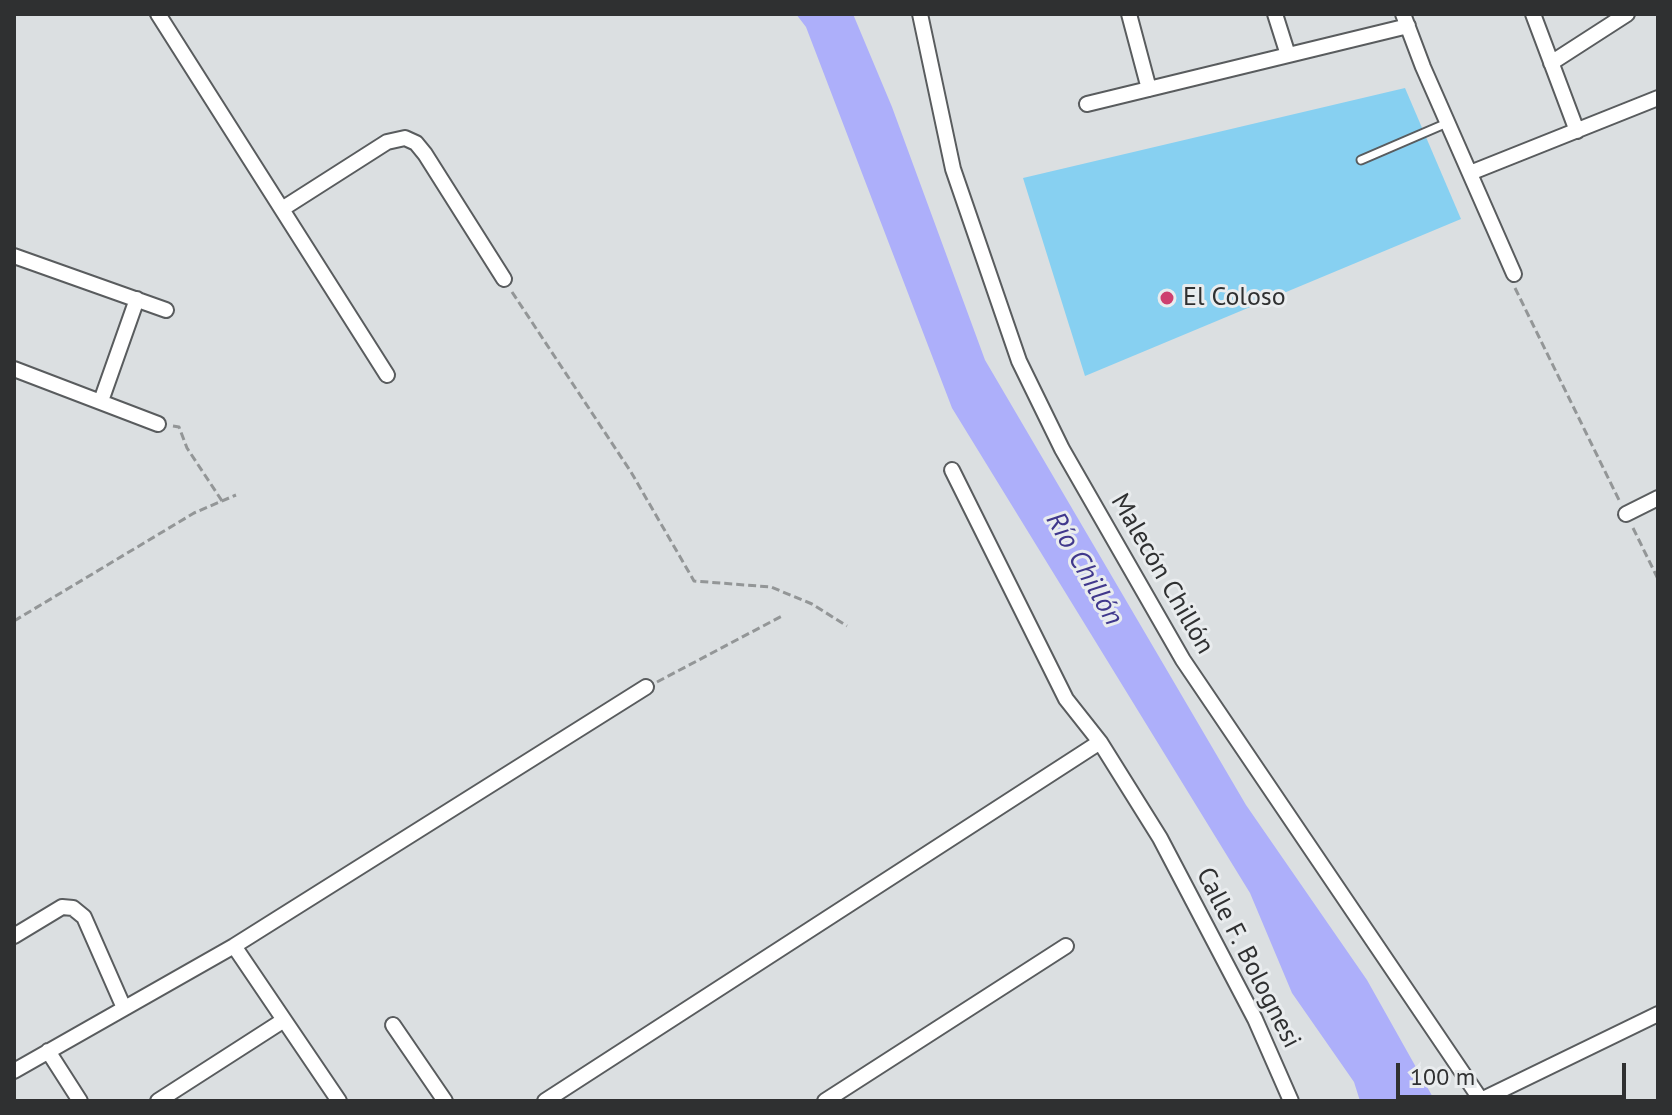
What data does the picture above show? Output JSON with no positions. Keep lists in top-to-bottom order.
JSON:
{
  "streets": {
    "street": ["Malecón Chillón", "Calle F. Bolognesi"]
  },
  "water": ["Río Chillón"],
  "places": ["El Coloso"],
  "scale_bar": "100 m"
}
